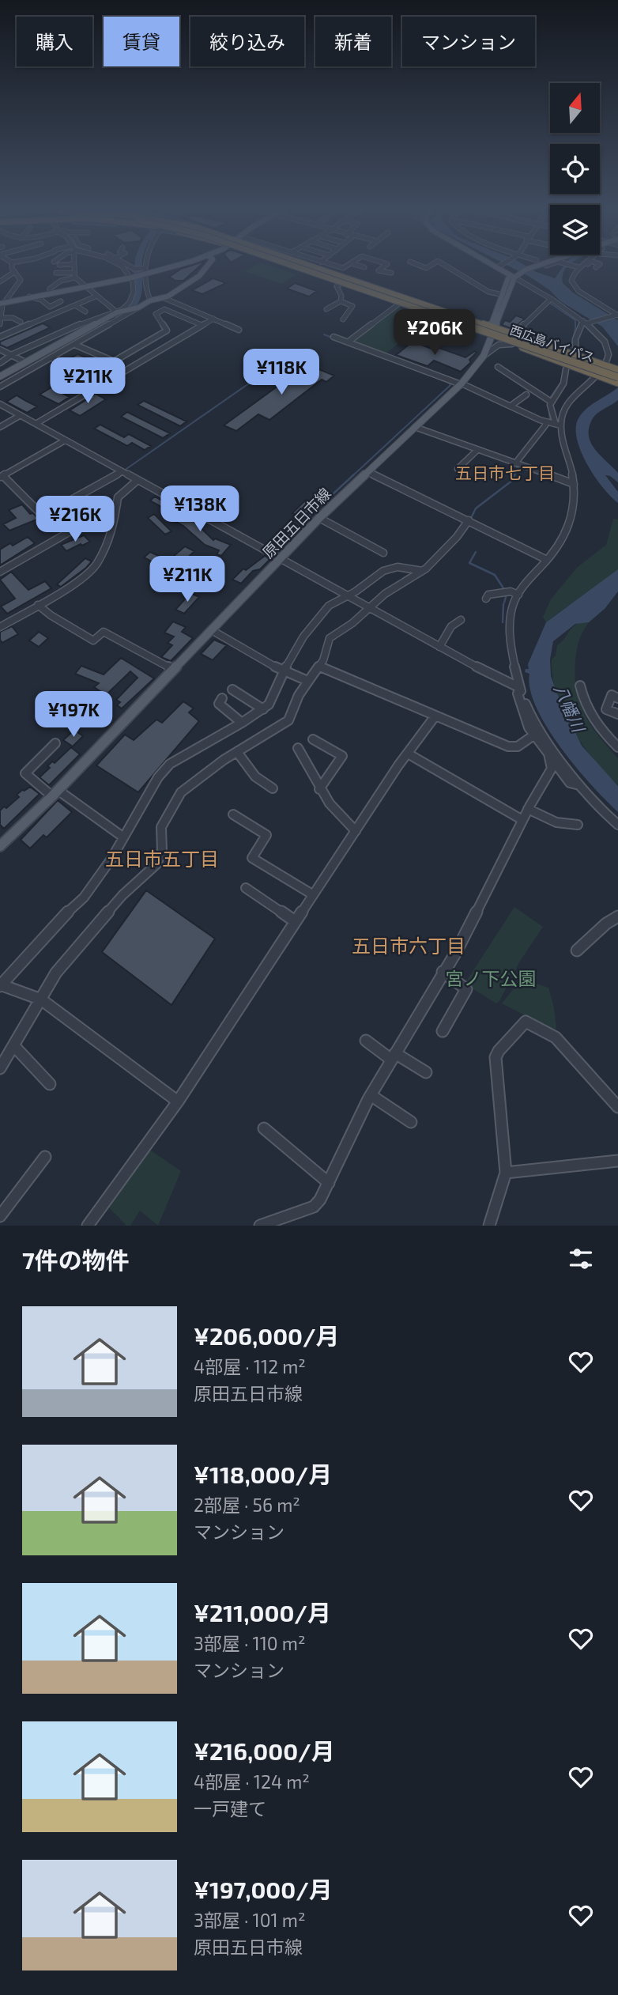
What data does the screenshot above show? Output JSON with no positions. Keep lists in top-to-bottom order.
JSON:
{
  "streets": {
    "highway": ["西広島バイパス"],
    "main road": ["原田五日市線"]
  },
  "crossings": [
    ["西広島バイパス", "原田五日市線"]
  ],
  "districts": ["五日市七丁目", "五日市五丁目", "五日市六丁目"],
  "water": ["八幡川"],
  "parks": ["宮ノ下公園"],
  "north": "top",
  "page": {
    "chip": [
      "購入",
      "賃貸",
      "絞り込み",
      "新着",
      "マンション"
    ],
    "price": [
      "¥206K",
      "¥118K",
      "¥211K",
      "¥138K",
      "¥216K",
      "¥211K",
      "¥197K"
    ],
    "heading": "7件の物件",
    "list": [
      {
        "name": "¥206,000/月",
        "note": "4部屋 · 112 m² · 原田五日市線"
      },
      {
        "name": "¥118,000/月",
        "note": "2部屋 · 56 m² · マンション"
      },
      {
        "name": "¥211,000/月",
        "note": "3部屋 · 110 m² · マンション"
      },
      {
        "name": "¥216,000/月",
        "note": "4部屋 · 124 m² · 一戸建て"
      },
      {
        "name": "¥197,000/月",
        "note": "3部屋 · 101 m² · 原田五日市線"
      }
    ]
  }
}
